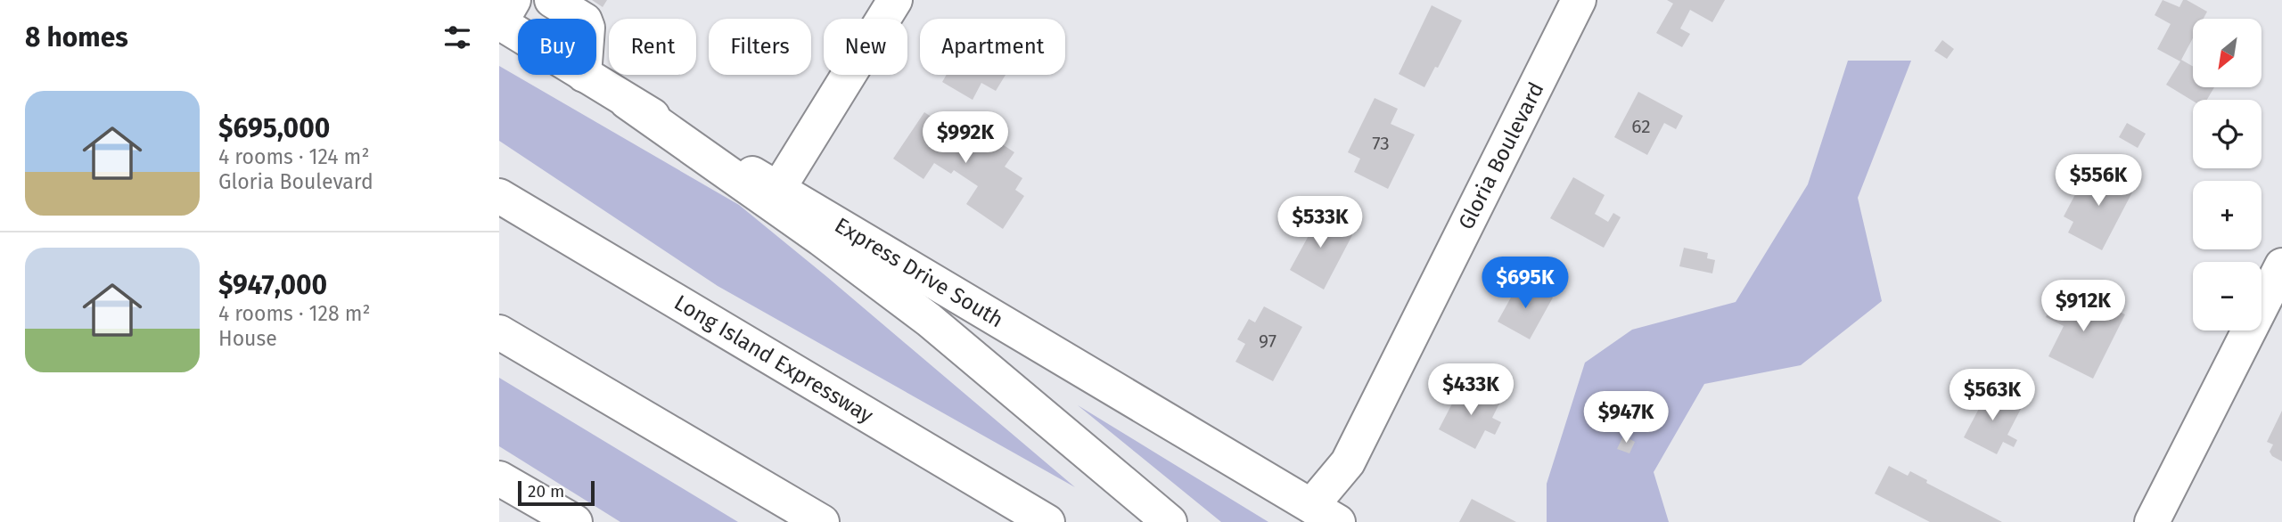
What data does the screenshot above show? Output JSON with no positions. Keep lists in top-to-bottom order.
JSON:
{
  "streets": {
    "main road": ["Gloria Boulevard", "Express Drive South", "Long Island Expressway"]
  },
  "crossings": [
    ["Gloria Boulevard", "Express Drive South"]
  ],
  "house_numbers": ["62", "73", "97"],
  "scale_bar": "20 m",
  "north": "bottom left",
  "page": {
    "heading": "8 homes",
    "map_buttons": ["+", "−"],
    "chip": [
      "Buy",
      "Rent",
      "Filters",
      "New",
      "Apartment"
    ],
    "list": [
      {
        "name": "$695,000",
        "note": "4 rooms · 124 m² · Gloria Boulevard"
      },
      {
        "name": "$947,000",
        "note": "4 rooms · 128 m² · House"
      }
    ],
    "price": [
      "$992K",
      "$556K",
      "$533K",
      "$695K",
      "$912K",
      "$433K",
      "$563K",
      "$947K"
    ],
    "scale": "20 m"
  }
}
